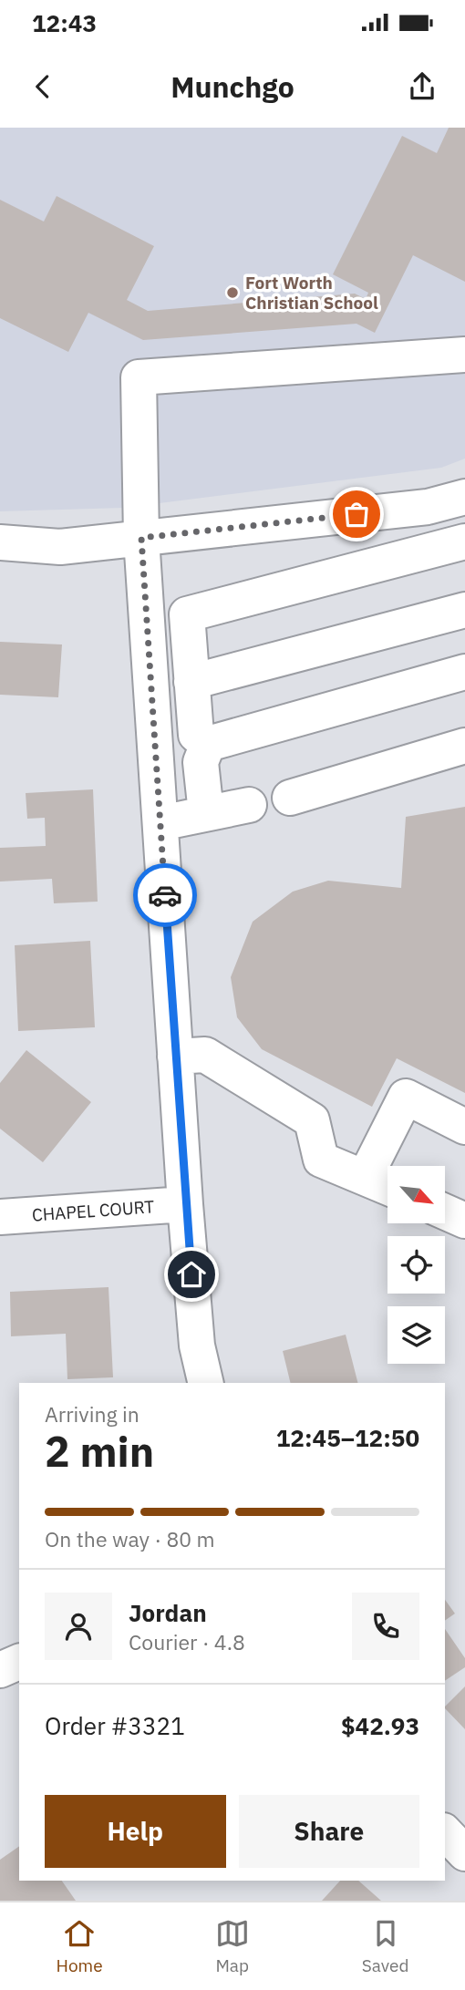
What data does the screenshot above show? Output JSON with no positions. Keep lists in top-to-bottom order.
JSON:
{
  "streets": {
    "street": ["CHAPEL COURT"]
  },
  "places": ["Fort Worth Christian School"],
  "north": "bottom right",
  "page": {
    "status": "12:43",
    "header": "Munchgo",
    "heading": ["2 min", "Arriving in", "12:45–12:50"],
    "panel": [
      "Jordan",
      "Courier · 4.8",
      "Order #3321",
      "$42.93"
    ],
    "bar": "On the way · 80 m",
    "buttons": ["Help", "Share"],
    "tabs": ["Home", "Map", "Saved"]
  }
}
